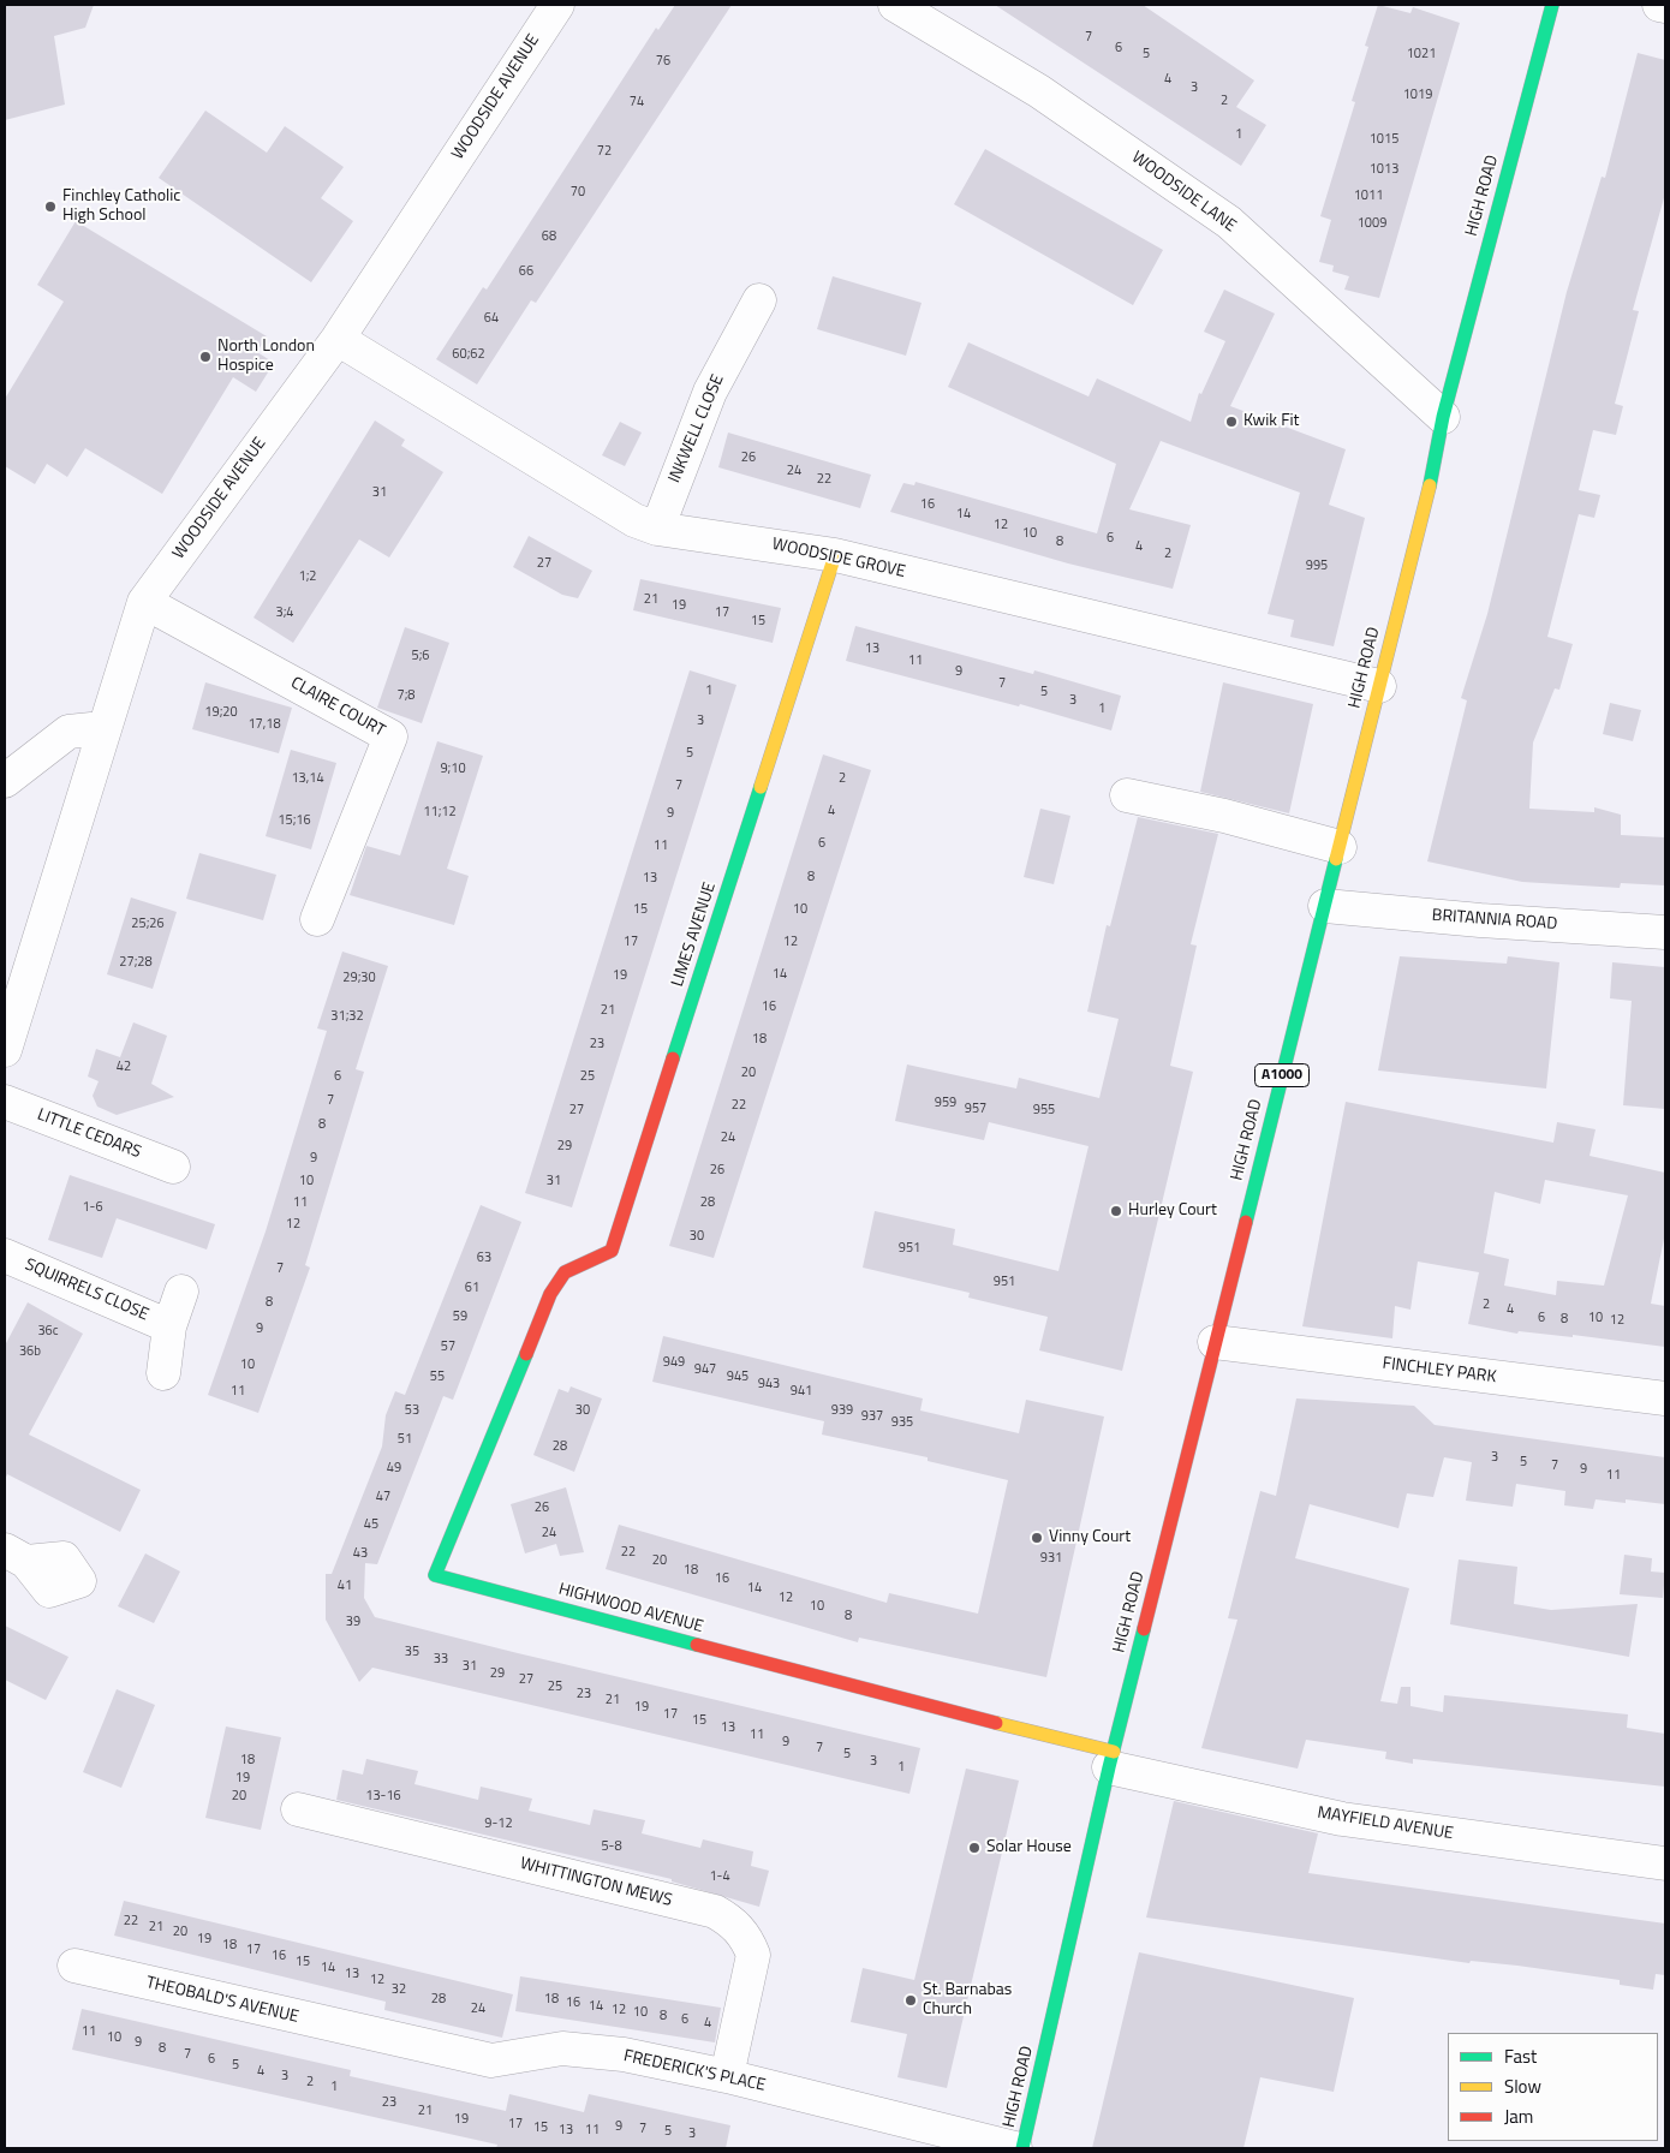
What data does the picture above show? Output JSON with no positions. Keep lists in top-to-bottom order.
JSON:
{
  "streets": {
    "main road": [
      "HIGH ROAD",
      "LIMES AVENUE",
      "A1000",
      "HIGHWOOD AVENUE"
    ],
    "street": [
      "WOODSIDE AVENUE",
      "WOODSIDE LANE",
      "INKWELL CLOSE",
      "WOODSIDE GROVE",
      "CLAIRE COURT",
      "BRITANNIA ROAD",
      "LITTLE CEDARS",
      "SQUIRRELS CLOSE",
      "FINCHLEY PARK",
      "MAYFIELD AVENUE",
      "WHITTINGTON MEWS",
      "THEOBALD'S AVENUE",
      "FREDERICK'S PLACE"
    ]
  },
  "crossings": [
    ["WOODSIDE AVENUE", "WOODSIDE GROVE"],
    ["WOODSIDE AVENUE", "CLAIRE COURT"],
    ["WOODSIDE LANE", "HIGH ROAD"],
    ["HIGH ROAD", "WOODSIDE GROVE"],
    ["HIGH ROAD", "BRITANNIA ROAD"],
    ["HIGH ROAD", "FINCHLEY PARK"],
    ["HIGH ROAD", "HIGHWOOD AVENUE"],
    ["HIGH ROAD", "MAYFIELD AVENUE"],
    ["INKWELL CLOSE", "WOODSIDE GROVE"],
    ["WOODSIDE GROVE", "LIMES AVENUE"],
    ["LIMES AVENUE", "HIGHWOOD AVENUE"],
    ["HIGHWOOD AVENUE", "MAYFIELD AVENUE"],
    ["WHITTINGTON MEWS", "FREDERICK'S PLACE"],
    ["THEOBALD'S AVENUE", "FREDERICK'S PLACE"]
  ],
  "places": [
    "Finchley Catholic High School",
    "North London Hospice",
    "Kwik Fit",
    "Hurley Court",
    "Vinny Court",
    "Solar House",
    "St. Barnabas Church"
  ],
  "house_numbers": [
    "7",
    "6",
    "5",
    "1021",
    "76",
    "4",
    "3",
    "1019",
    "2",
    "74",
    "1",
    "1015",
    "72",
    "1013",
    "70",
    "1011",
    "1009",
    "68",
    "66",
    "64",
    "60;62",
    "26",
    "24",
    "22",
    "31",
    "16",
    "14",
    "12",
    "10",
    "6",
    "8",
    "4",
    "2",
    "27",
    "995",
    "1;2",
    "21",
    "19",
    "3;4",
    "17",
    "15",
    "13",
    "5;6",
    "11",
    "9",
    "7",
    "1",
    "5",
    "7;8",
    "3",
    "1",
    "19;20",
    "3",
    "17,18",
    "5",
    "9;10",
    "13,14",
    "2",
    "7",
    "4",
    "11;12",
    "9",
    "15;16",
    "6",
    "11",
    "8",
    "13",
    "15",
    "10",
    "25;26",
    "17",
    "12",
    "27;28",
    "14",
    "19",
    "29;30",
    "16",
    "21",
    "31;32",
    "18",
    "23",
    "42",
    "20",
    "6",
    "25",
    "7",
    "959",
    "22",
    "957",
    "27",
    "955",
    "8",
    "24",
    "29",
    "9",
    "26",
    "10",
    "31",
    "11",
    "28",
    "1-6",
    "12",
    "30",
    "951",
    "63",
    "7",
    "951",
    "61",
    "8",
    "2",
    "4",
    "59",
    "6",
    "10",
    "8",
    "12",
    "9",
    "36c",
    "57",
    "36b",
    "949",
    "10",
    "947",
    "55",
    "945",
    "943",
    "11",
    "941",
    "53",
    "30",
    "939",
    "937",
    "935",
    "51",
    "28",
    "3",
    "5",
    "7",
    "49",
    "9",
    "11",
    "47",
    "26",
    "45",
    "24",
    "22",
    "43",
    "931",
    "20",
    "18",
    "16",
    "41",
    "14",
    "12",
    "10",
    "8",
    "39",
    "35",
    "33",
    "31",
    "29",
    "27",
    "25",
    "23",
    "21",
    "19",
    "17",
    "15",
    "13",
    "11",
    "9",
    "7",
    "5",
    "18",
    "3",
    "1",
    "19",
    "20",
    "13-16",
    "9-12",
    "5-8",
    "1-4",
    "22",
    "21",
    "20",
    "19",
    "18",
    "17",
    "16",
    "15",
    "14",
    "13",
    "12",
    "32",
    "28",
    "18",
    "16",
    "14",
    "24",
    "12",
    "10",
    "8",
    "6",
    "4",
    "11",
    "10",
    "9",
    "8",
    "7",
    "6",
    "5",
    "4",
    "3",
    "2",
    "1",
    "23",
    "21",
    "19",
    "17",
    "9",
    "15",
    "7",
    "13",
    "11",
    "5",
    "3"
  ],
  "legend": ["Fast", "Slow", "Jam"]
}
